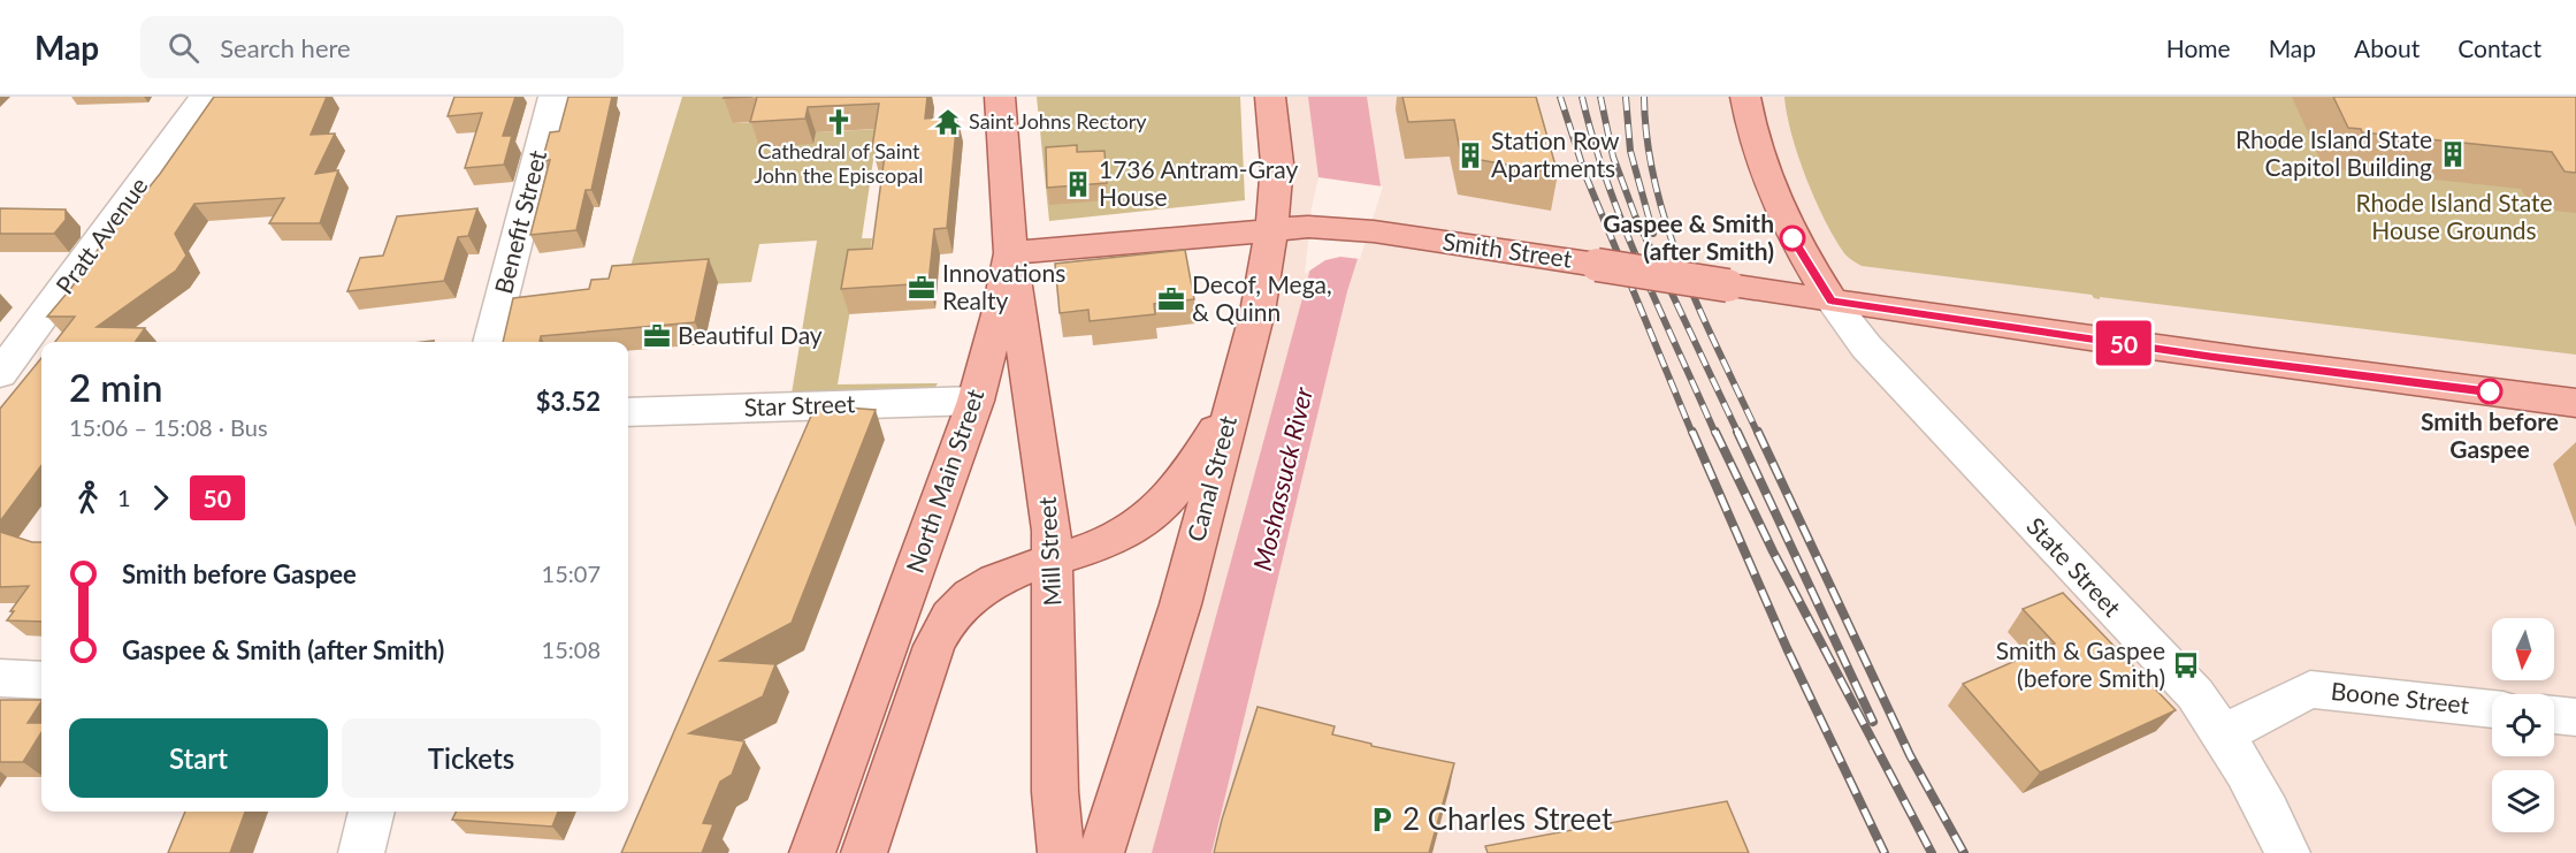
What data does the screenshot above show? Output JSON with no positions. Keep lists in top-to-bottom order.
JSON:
{
  "streets": {
    "main road": [
      "Smith Street",
      "Canal Street",
      "North Main Street",
      "Mill Street"
    ],
    "street": [
      "Benefit Street",
      "Pratt Avenue",
      "Star Street",
      "State Street",
      "Boone Street"
    ]
  },
  "crossings": [
    ["Smith Street", "Canal Street"],
    ["Smith Street", "North Main Street"],
    ["Smith Street", "Mill Street"],
    ["Smith Street", "State Street"],
    ["Star Street", "North Main Street"],
    ["North Main Street", "Mill Street"],
    ["State Street", "Boone Street"]
  ],
  "water": ["Moshassuck River"],
  "parks": ["Rhode Island State House Grounds"],
  "places": {
    "church": ["Cathedral of Saint John the Episcopal"],
    "temple": ["Saint Johns Rectory"],
    "building": ["Rhode Island State Capitol Building", "Station Row Apartments", "1736 Antram-Gray House"],
    "other": ["Gaspee & Smith (after Smith)", "Smith before Gaspee"],
    "office": ["Innovations Realty", "Decof, Mega, & Quinn", "Beautiful Day"],
    "bus stop": ["Smith & Gaspee (before Smith)"],
    "parking": ["2 Charles Street"]
  },
  "lines": ["bus line 50"],
  "north": "bottom",
  "page": {
    "header": "Map",
    "search": "Search here",
    "nav": [
      "Home",
      "Map",
      "About",
      "Contact"
    ],
    "on_map": "50",
    "heading": ["2 min", "15:06 – 15:08 · Bus", "$3.52"],
    "legs": ["1", "50"],
    "list": [
      {
        "name": "Smith before Gaspee",
        "value": "15:07"
      },
      {
        "name": "Gaspee & Smith (after Smith)",
        "value": "15:08"
      }
    ],
    "buttons": ["Start", "Tickets"]
  }
}
